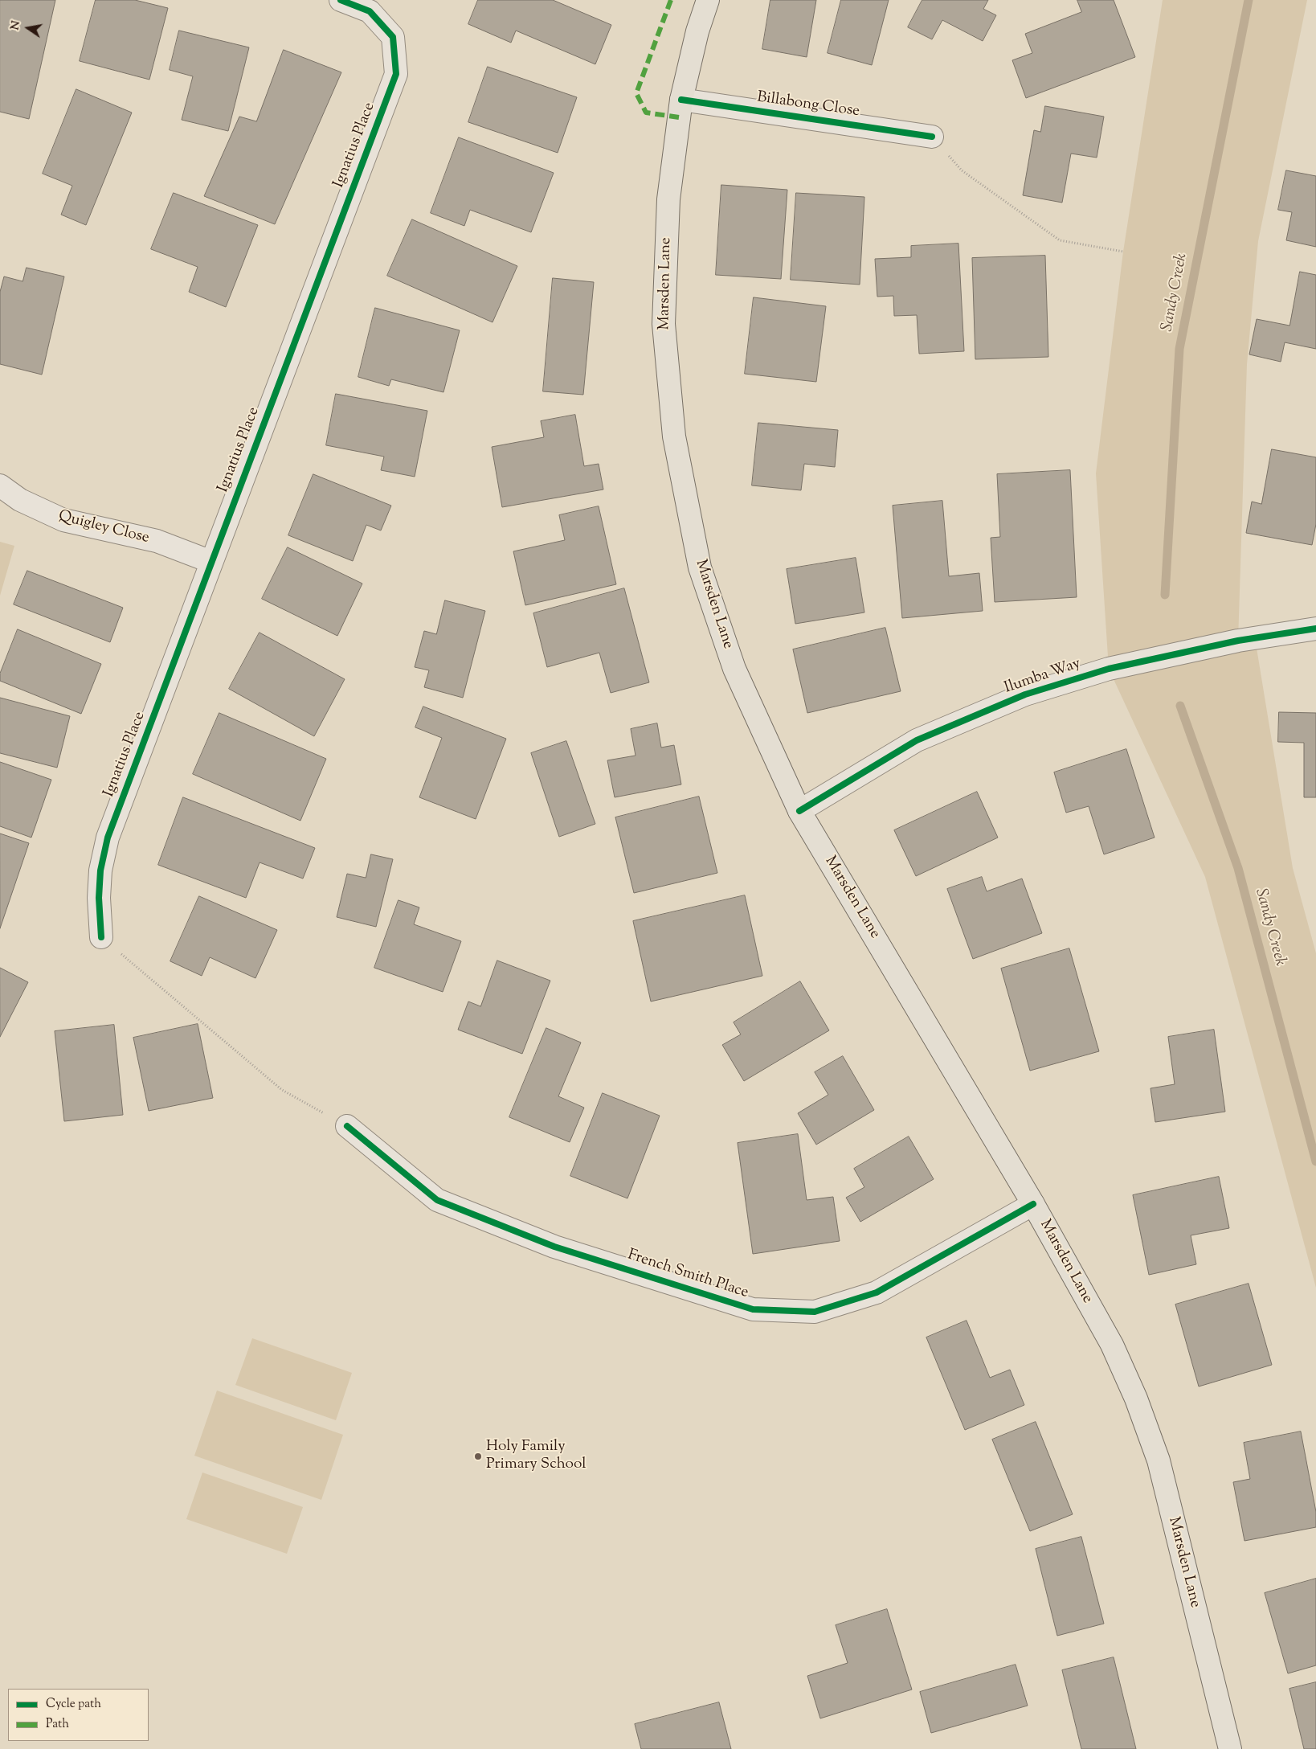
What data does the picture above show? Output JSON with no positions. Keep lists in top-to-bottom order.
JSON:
{
  "streets": {
    "main road": ["Marsden Lane"],
    "street": [
      "Billabong Close",
      "Ignatius Place",
      "Quigley Close",
      "Ilumba Way",
      "French Smith Place"
    ]
  },
  "crossings": [
    ["Billabong Close", "Marsden Lane"],
    ["Ignatius Place", "Quigley Close"],
    ["Marsden Lane", "Ilumba Way"],
    ["Marsden Lane", "French Smith Place"]
  ],
  "water": ["Sandy Creek"],
  "places": ["Holy Family Primary School"],
  "legend": ["Cycle path", "Path"],
  "north": "left"
}
